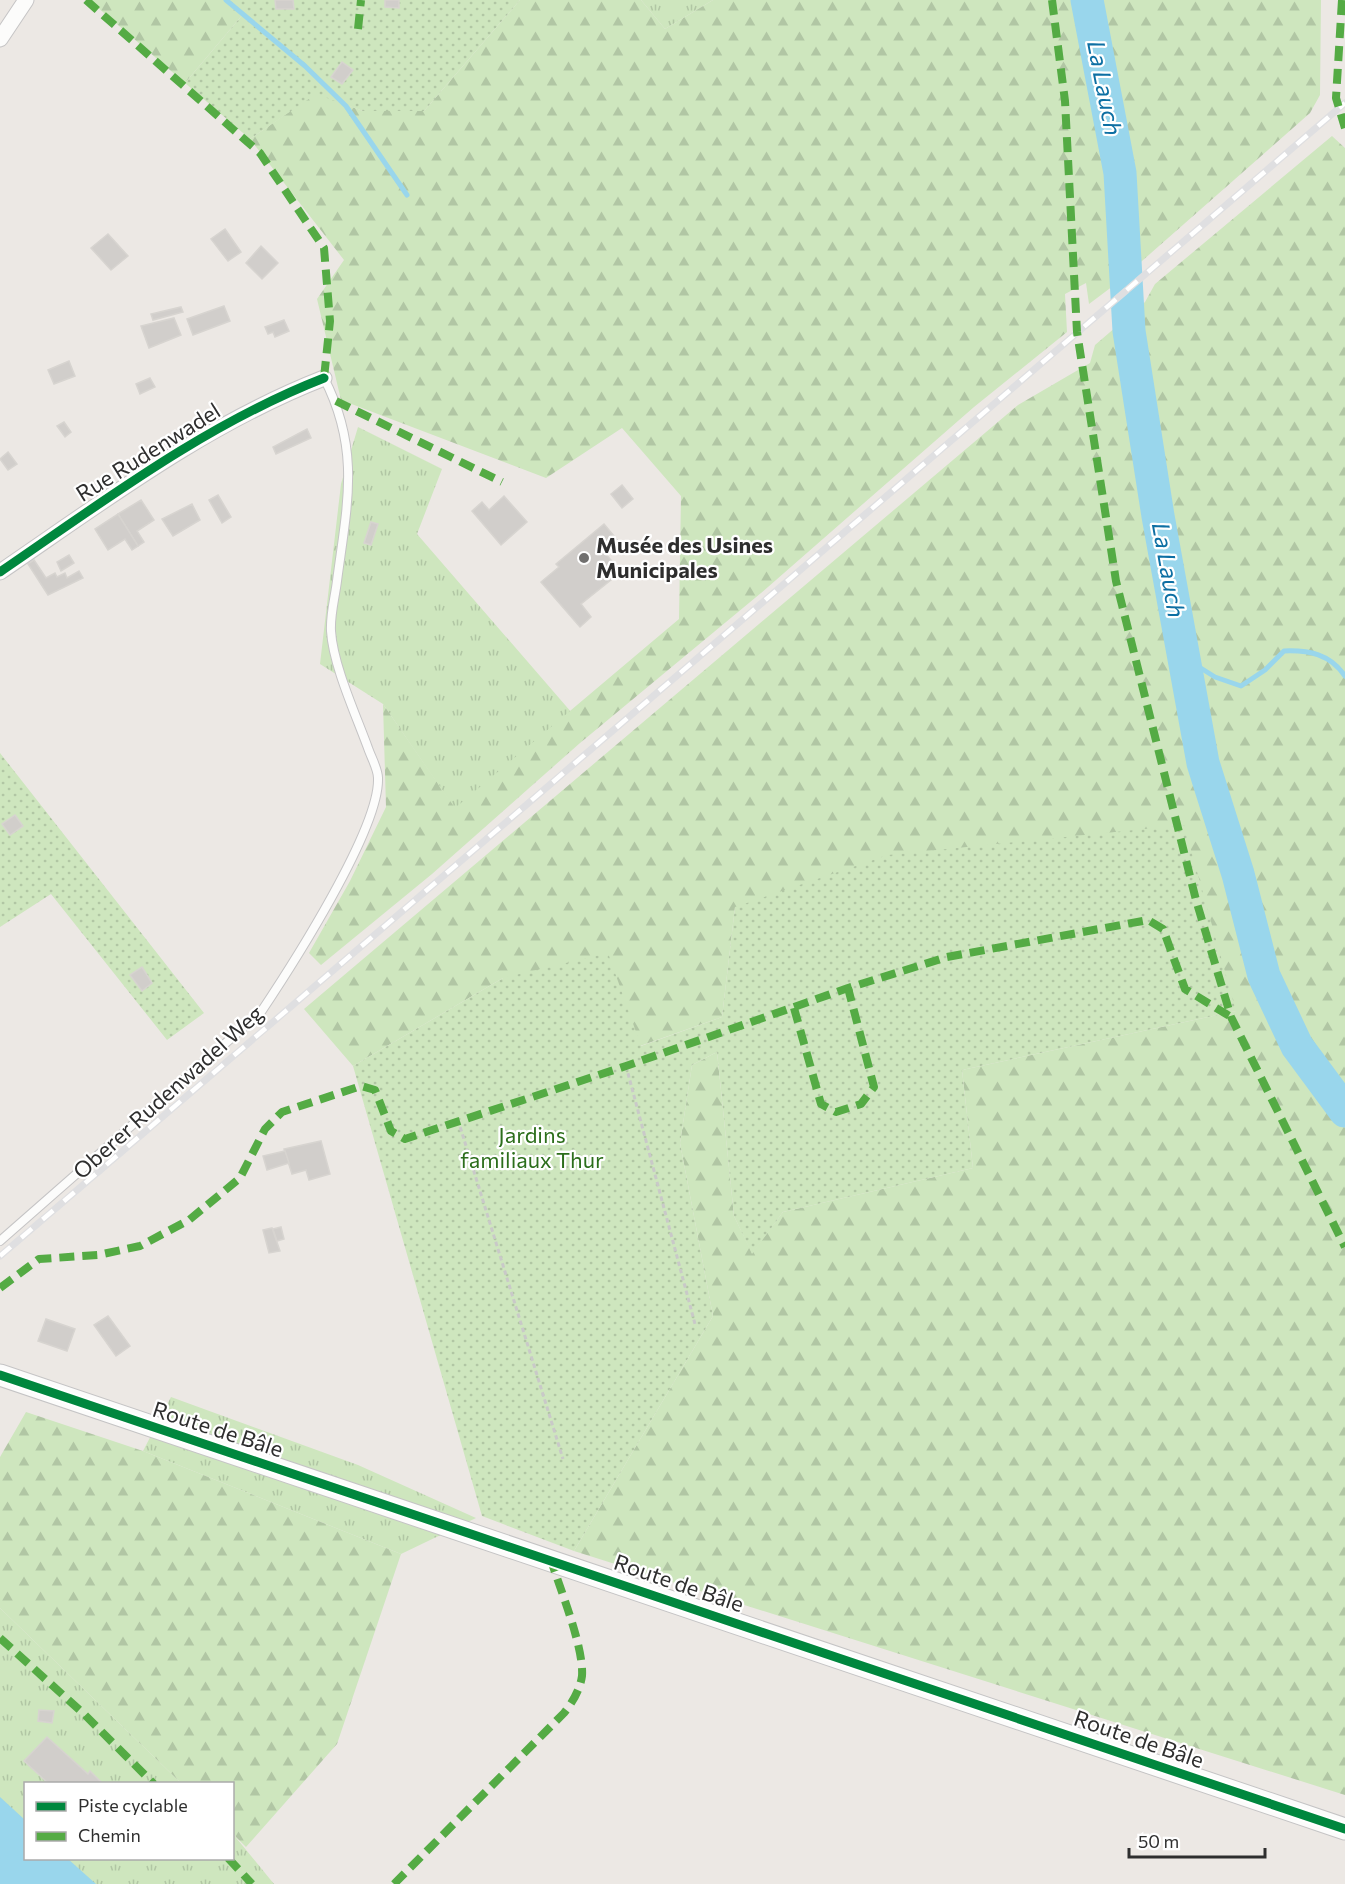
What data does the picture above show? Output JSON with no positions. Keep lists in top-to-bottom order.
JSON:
{
  "streets": {
    "main road": ["Route de Bâle"],
    "street": ["Rue Rudenwadel"],
    "lane": ["Oberer Rudenwadel Weg"]
  },
  "crossings": [
    ["Rue Rudenwadel", "Oberer Rudenwadel Weg"]
  ],
  "water": ["La Lauch"],
  "parks": ["Jardins familiaux Thur"],
  "places": ["Musée des Usines Municipales"],
  "legend": ["Piste cyclable", "Chemin"],
  "scale_bar": "50 m"
}
